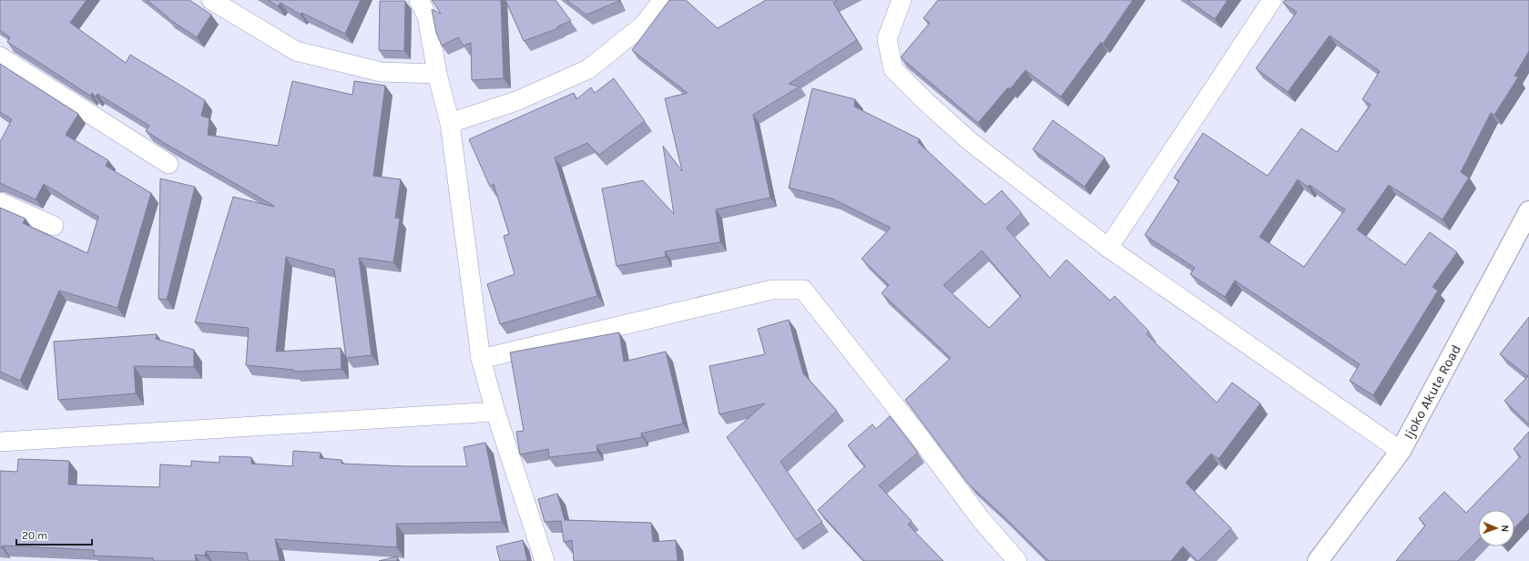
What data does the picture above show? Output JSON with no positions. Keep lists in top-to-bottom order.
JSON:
{
  "streets": {
    "main road": ["Ijoko Akute Road"]
  },
  "scale_bar": "20 m",
  "north": "right"
}
